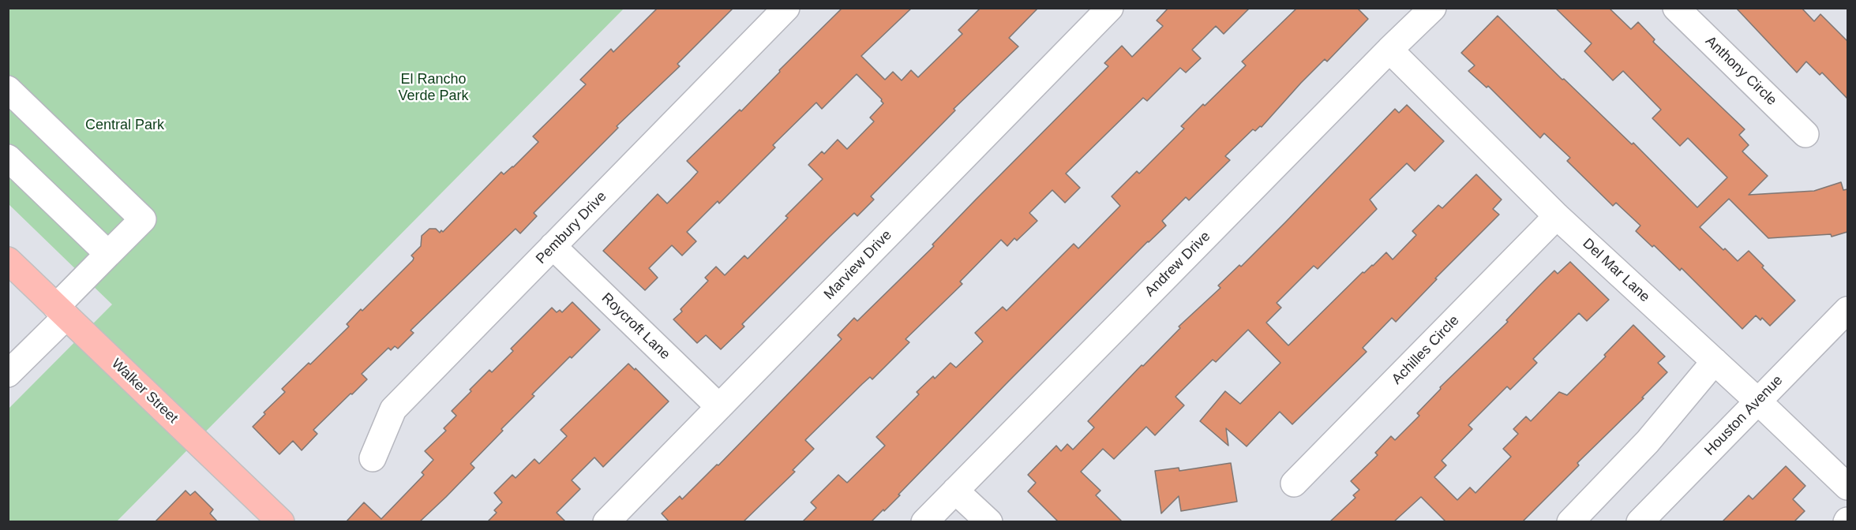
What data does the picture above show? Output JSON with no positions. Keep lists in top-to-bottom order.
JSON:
{
  "streets": {
    "main road": ["Walker Street"],
    "street": [
      "Anthony Circle",
      "Pembury Drive",
      "Andrew Drive",
      "Marview Drive",
      "Del Mar Lane",
      "Roycroft Lane",
      "Achilles Circle",
      "Houston Avenue"
    ]
  },
  "crossings": [
    ["Pembury Drive", "Roycroft Lane"],
    ["Andrew Drive", "Del Mar Lane"],
    ["Marview Drive", "Roycroft Lane"],
    ["Del Mar Lane", "Achilles Circle"],
    ["Del Mar Lane", "Houston Avenue"]
  ],
  "parks": ["El Rancho Verde Park", "Central Park"]
}
